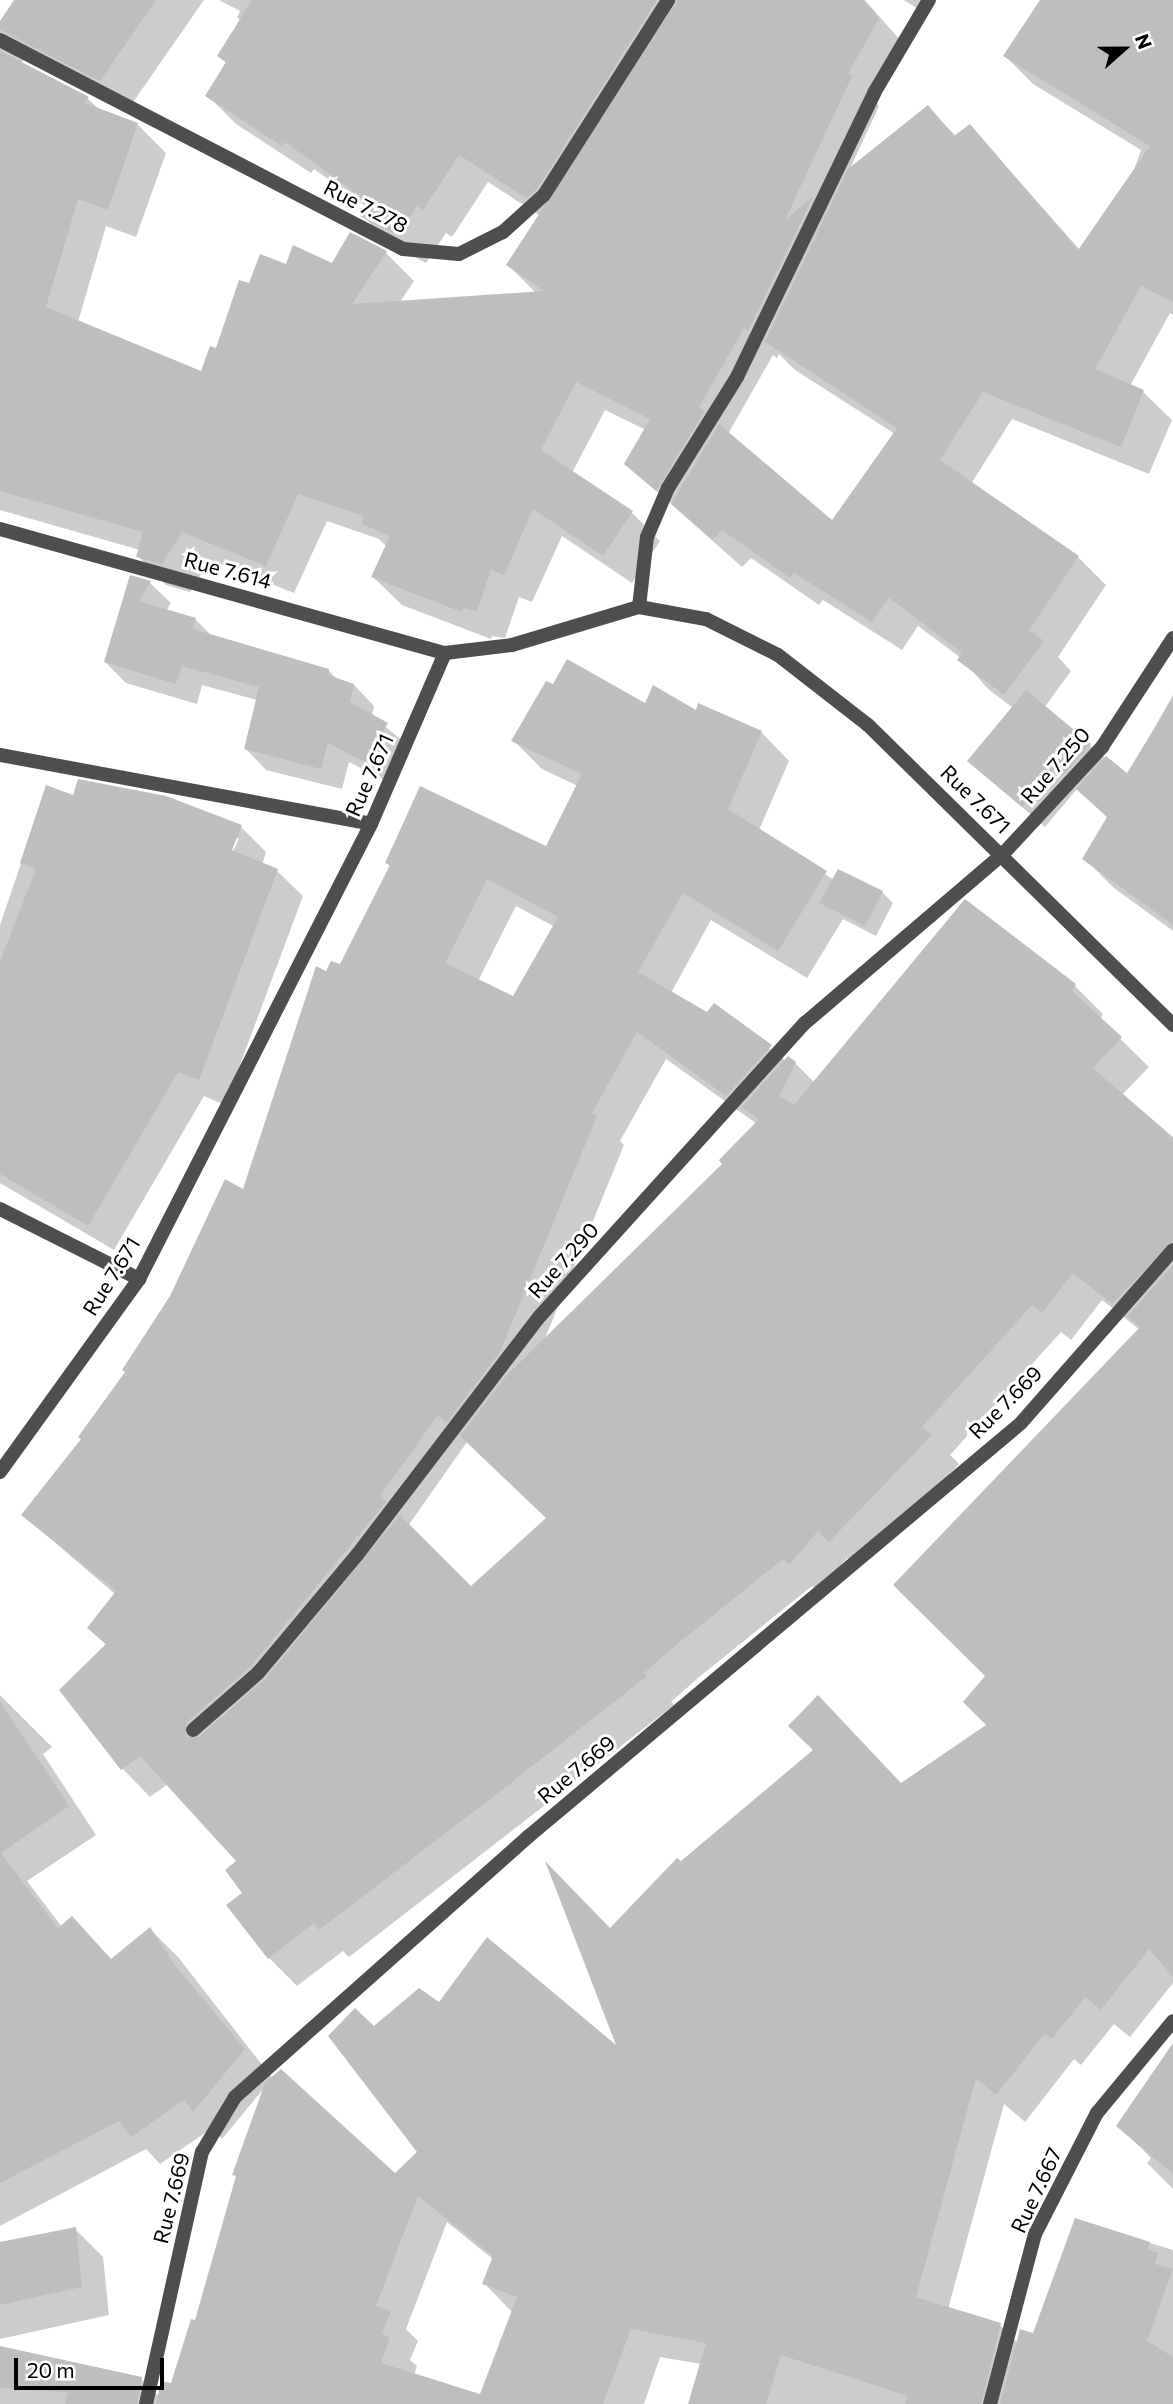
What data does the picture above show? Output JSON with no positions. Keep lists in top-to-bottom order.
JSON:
{
  "streets": {
    "street": [
      "Rue 7.278",
      "Rue 7.614",
      "Rue 7.250",
      "Rue 7.671",
      "Rue 7.290",
      "Rue 7.669",
      "Rue 7.667"
    ]
  },
  "crossings": [
    ["Rue 7.614", "Rue 7.671"],
    ["Rue 7.250", "Rue 7.671"],
    ["Rue 7.250", "Rue 7.290"],
    ["Rue 7.671", "Rue 7.290"]
  ],
  "scale_bar": "20 m",
  "north": "right"
}
